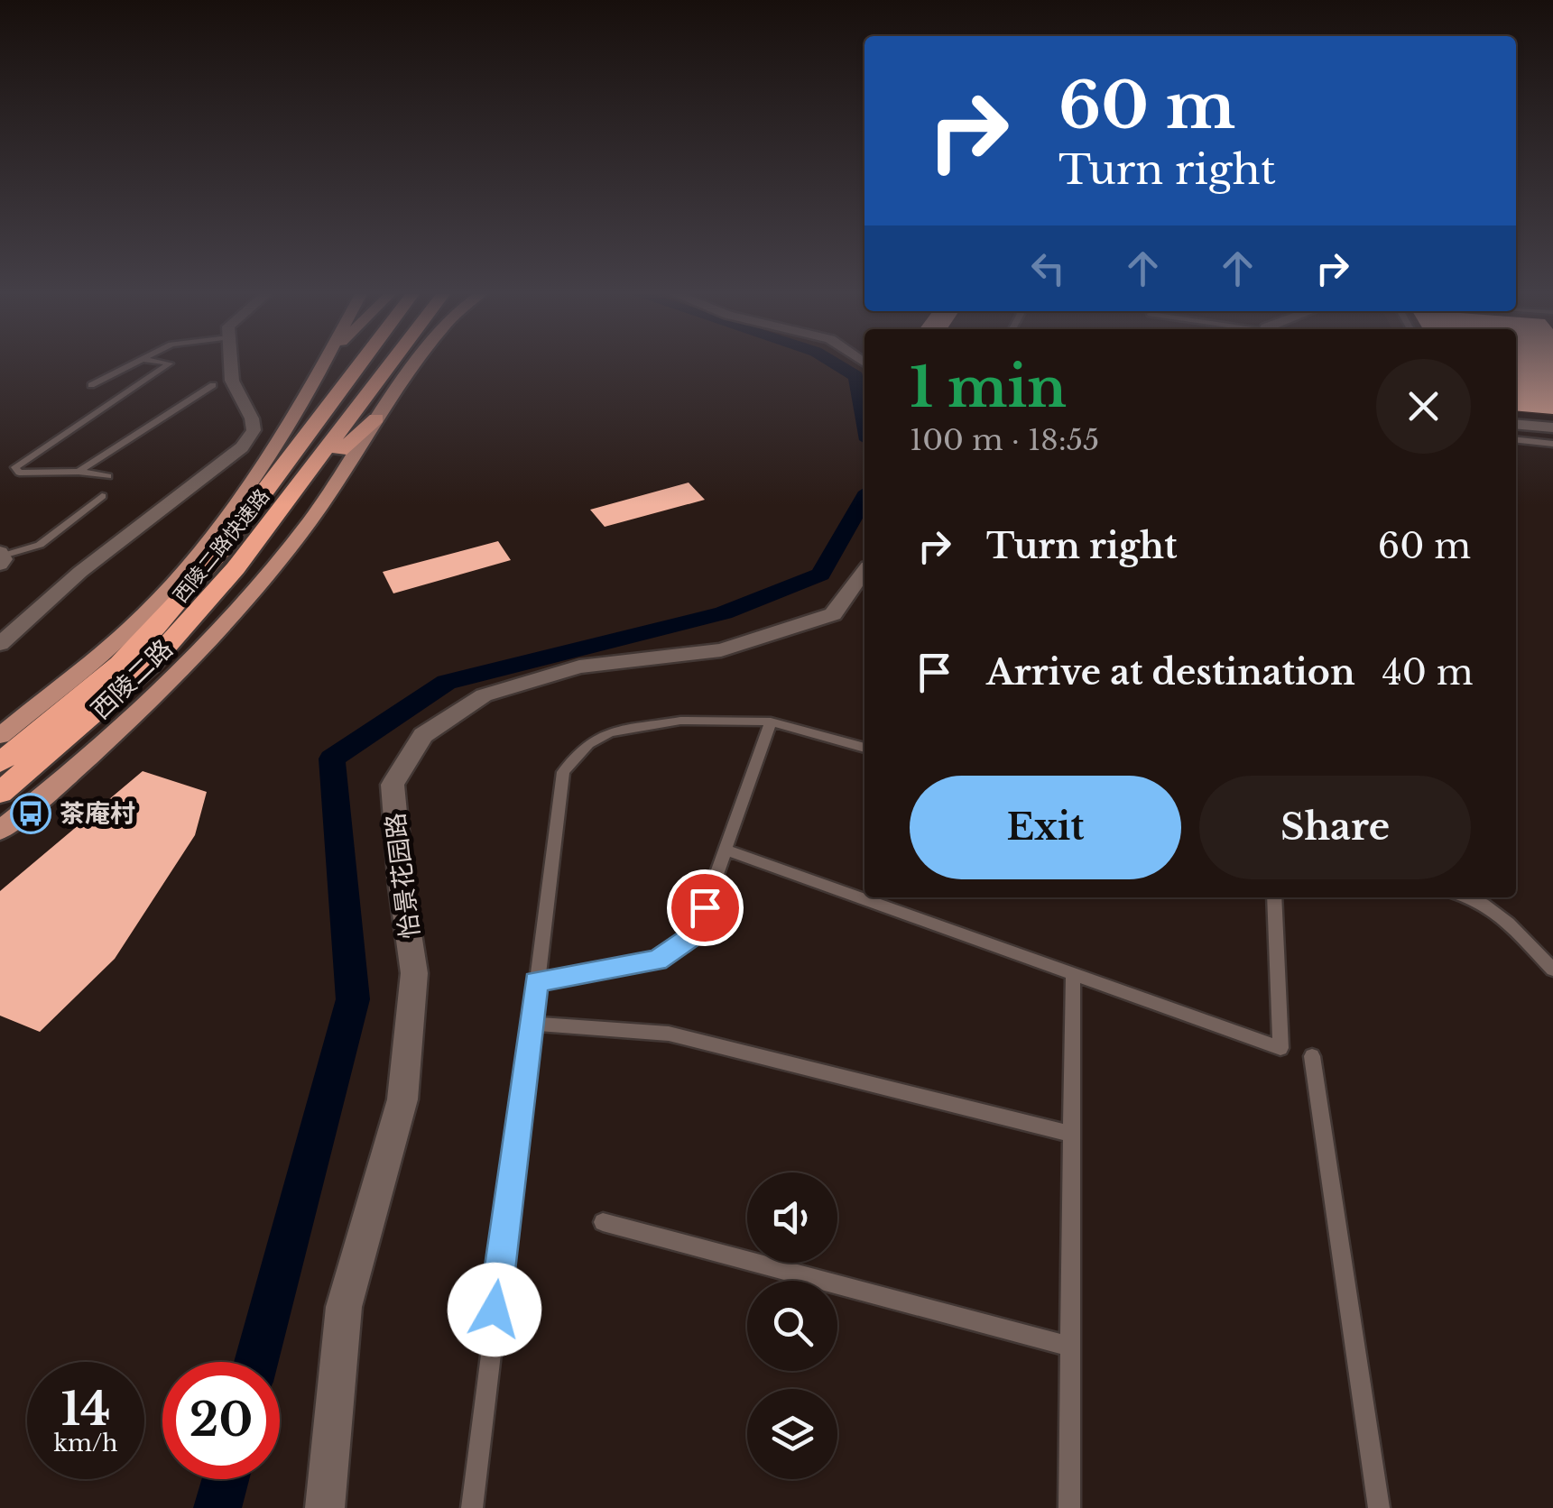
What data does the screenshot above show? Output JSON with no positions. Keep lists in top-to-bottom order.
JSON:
{
  "streets": {
    "highway": ["西陵二路快速路"],
    "main road": ["西陵二路"],
    "street": ["怡景花园路"]
  },
  "places": {
    "bus stop": ["茶庵村"]
  },
  "page": {
    "turn": ["60 m", "Turn right"],
    "heading": ["1 min", "100 m · 18:55"],
    "list": [
      {
        "name": "Turn right",
        "value": "60 m"
      },
      {
        "name": "Arrive at destination",
        "value": "40 m"
      }
    ],
    "buttons": ["Exit", "Share"],
    "speed": "14 km/h",
    "limit": "20"
  }
}
